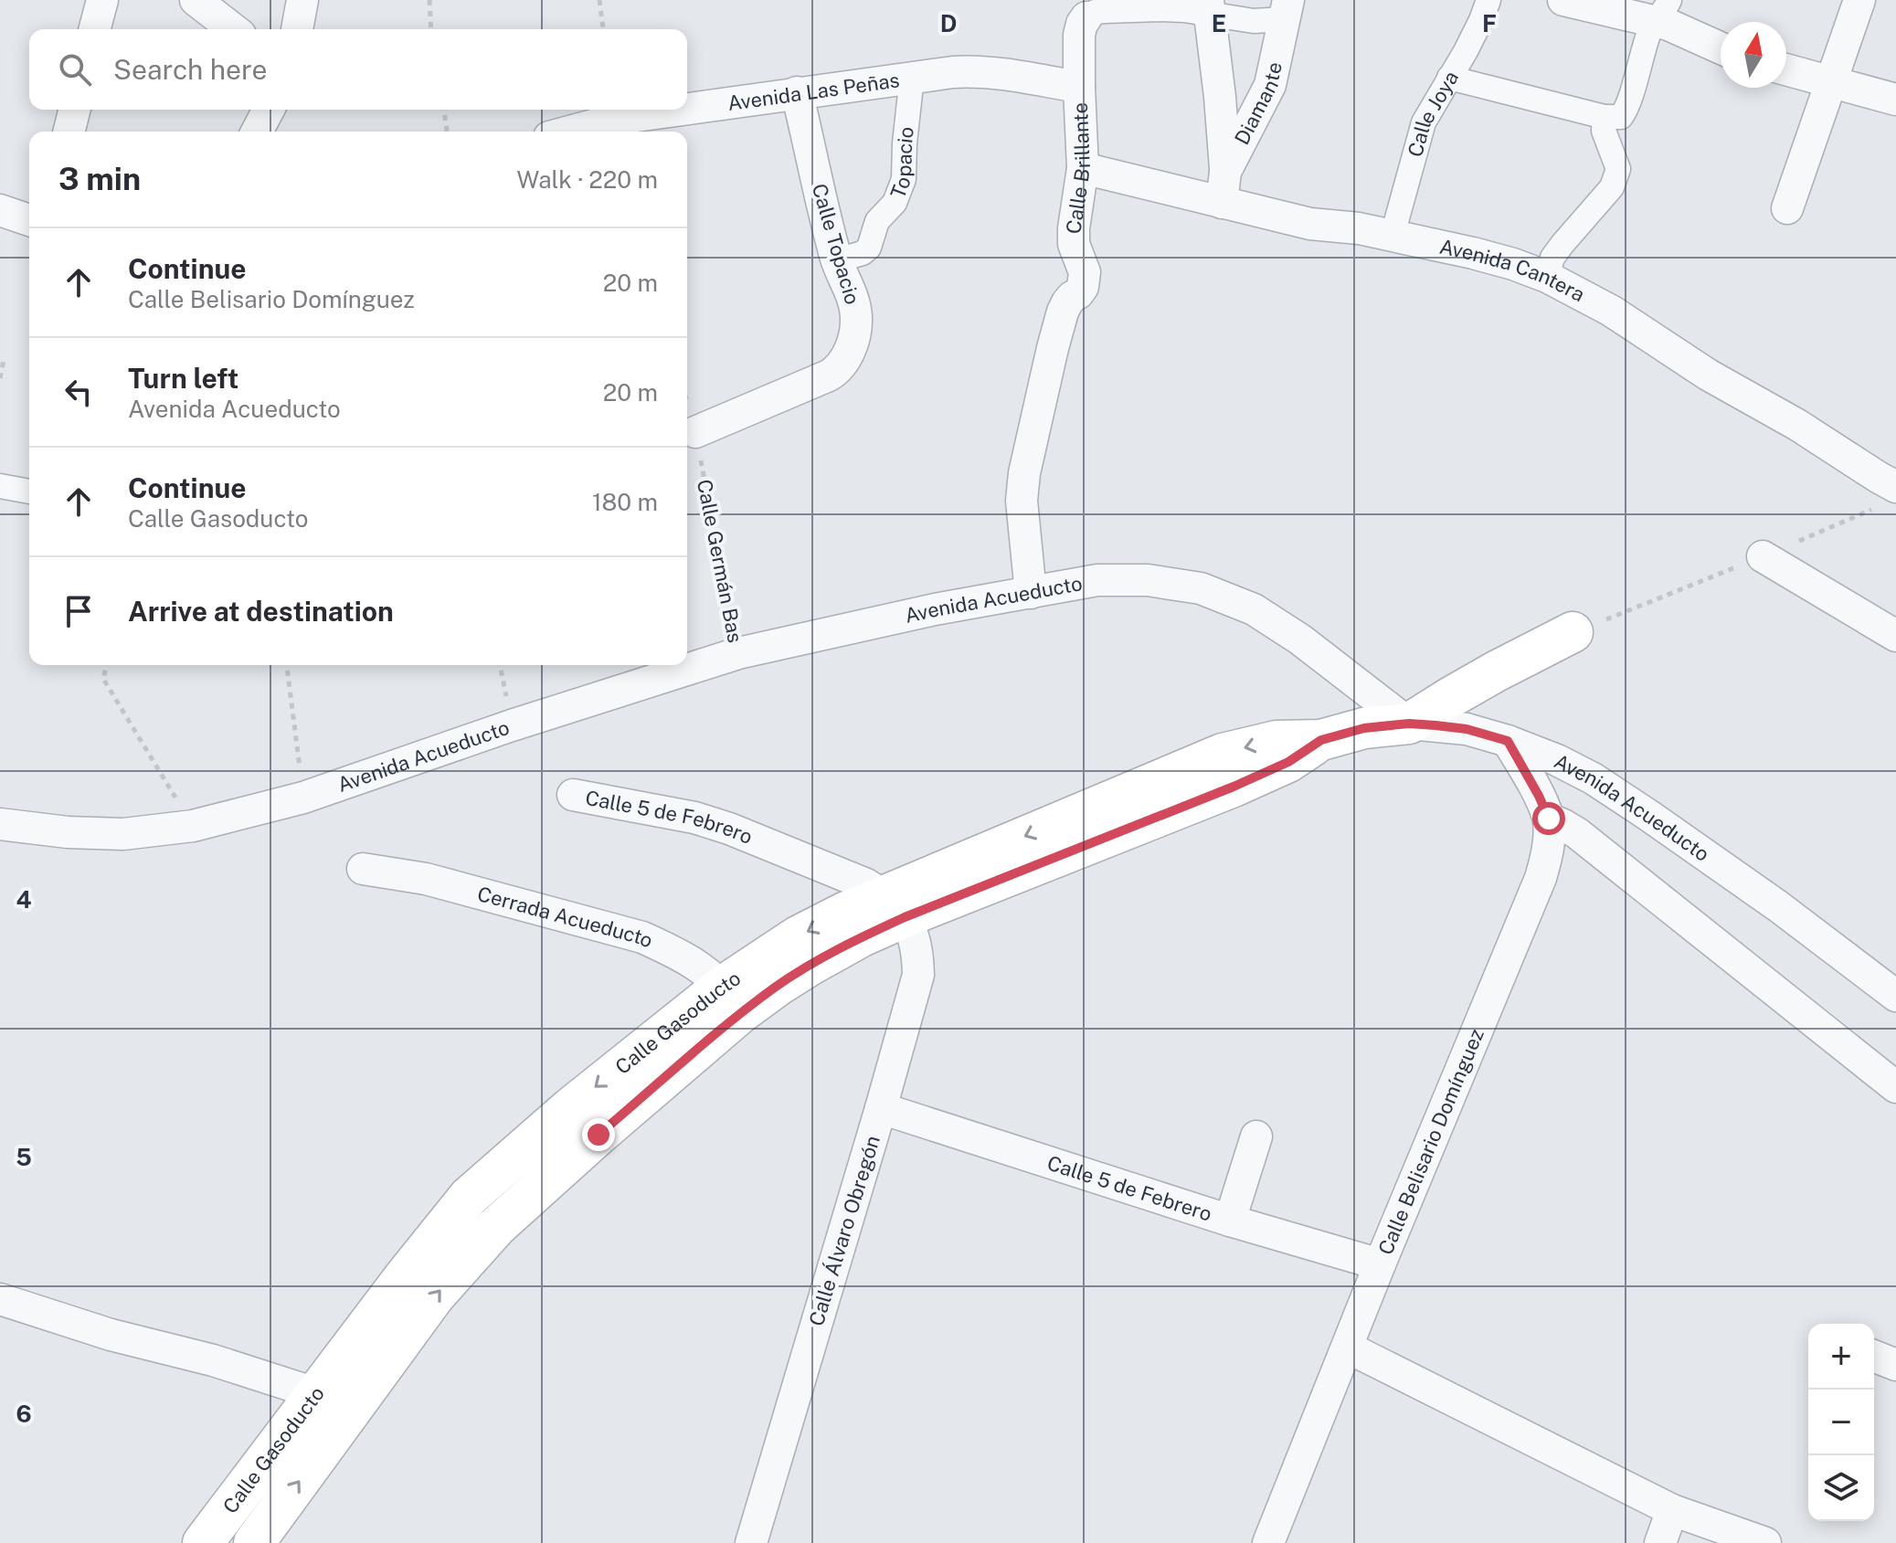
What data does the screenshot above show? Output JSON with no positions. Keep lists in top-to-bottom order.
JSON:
{
  "streets": {
    "main road": ["Calle Gasoducto"],
    "street": [
      "Avenida Las Peñas",
      "Diamante",
      "Calle Joya",
      "Topacio",
      "Calle Brillante",
      "Calle Topacio",
      "Avenida Cantera",
      "Avenida Acueducto",
      "Calle 5 de Febrero",
      "Cerrada Acueducto",
      "Calle Belisario Domínguez",
      "Calle Álvaro Obregón"
    ],
    "path": ["Calle Germán Bas"]
  },
  "crossings": [
    ["Avenida Las Peñas", "Topacio"],
    ["Avenida Las Peñas", "Calle Brillante"],
    ["Avenida Las Peñas", "Calle Topacio"],
    ["Diamante", "Calle Brillante"],
    ["Diamante", "Avenida Cantera"],
    ["Calle Joya", "Avenida Cantera"],
    ["Topacio", "Calle Topacio"],
    ["Calle Brillante", "Avenida Cantera"],
    ["Calle Brillante", "Avenida Acueducto"],
    ["Calle Topacio", "Calle Germán Bas"],
    ["Calle Germán Bas", "Avenida Acueducto"],
    ["Avenida Acueducto", "Calle Gasoducto"],
    ["Avenida Acueducto", "Calle Belisario Domínguez"],
    ["Calle 5 de Febrero", "Calle Gasoducto"],
    ["Calle 5 de Febrero", "Calle Belisario Domínguez"],
    ["Calle 5 de Febrero", "Calle Álvaro Obregón"],
    ["Cerrada Acueducto", "Calle Gasoducto"],
    ["Calle Gasoducto", "Calle Álvaro Obregón"]
  ],
  "north": "top",
  "page": {
    "search": "Search here",
    "heading": ["3 min", "Walk · 220 m"],
    "list": [
      ["Continue", "Calle Belisario Domínguez", "20 m"],
      ["Turn left", "Avenida Acueducto", "20 m"],
      ["Continue", "Calle Gasoducto", "180 m"],
      "Arrive at destination"
    ],
    "map_buttons": ["+", "−"]
  },
  "grid": {
    "columns": ["D", "E", "F"],
    "rows": ["4", "5", "6"]
  }
}
